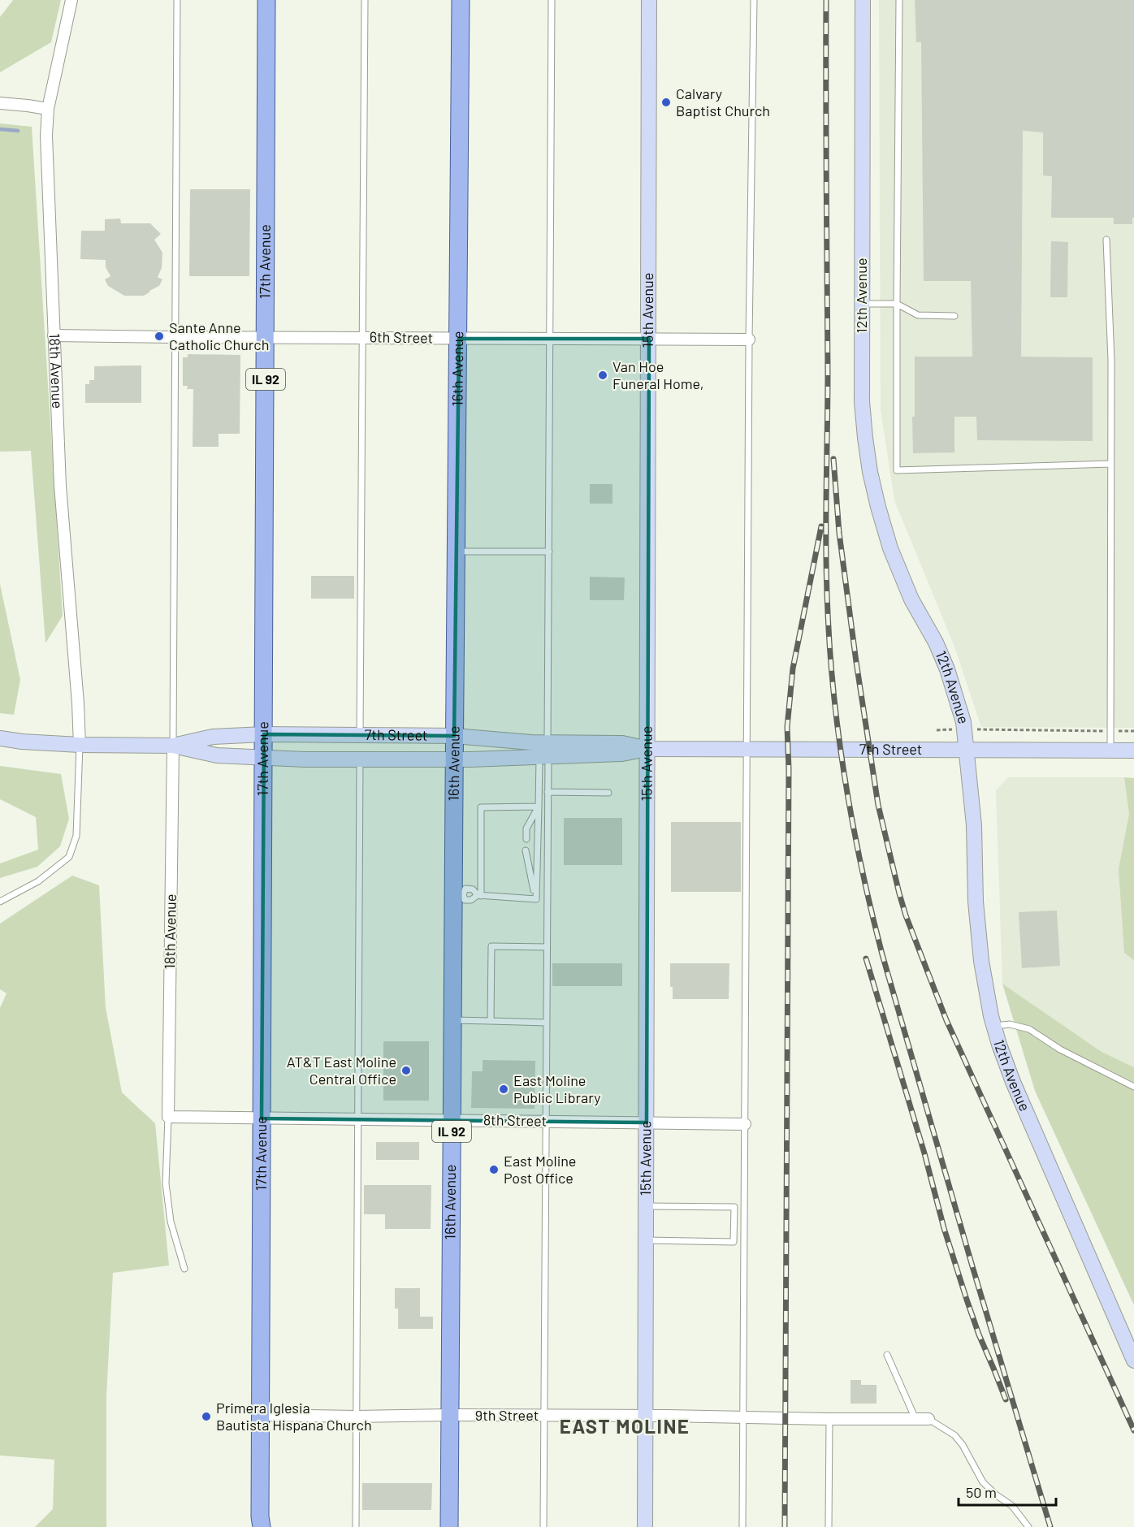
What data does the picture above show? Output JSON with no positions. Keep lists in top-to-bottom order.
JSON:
{
  "streets": {
    "main road": ["17th Avenue", "16th Avenue", "IL 92"],
    "street": [
      "12th Avenue",
      "15th Avenue",
      "6th Street",
      "18th Avenue",
      "7th Street",
      "8th Street",
      "9th Street"
    ]
  },
  "crossings": [
    ["17th Avenue", "6th Street"],
    ["17th Avenue", "7th Street"],
    ["17th Avenue", "8th Street"],
    ["17th Avenue", "9th Street"],
    ["12th Avenue", "7th Street"],
    ["15th Avenue", "6th Street"],
    ["15th Avenue", "7th Street"],
    ["15th Avenue", "8th Street"],
    ["15th Avenue", "9th Street"],
    ["6th Street", "16th Avenue"],
    ["6th Street", "18th Avenue"],
    ["16th Avenue", "7th Street"],
    ["16th Avenue", "8th Street"],
    ["16th Avenue", "9th Street"],
    ["18th Avenue", "7th Street"],
    ["18th Avenue", "8th Street"]
  ],
  "districts": ["EAST MOLINE"],
  "places": [
    "Calvary Baptist Church",
    "Sante Anne Catholic Church",
    "Van Hoe Funeral Home,",
    "AT&T East Moline Central Office",
    "East Moline Public Library",
    "East Moline Post Office",
    "Primera Iglesia Bautista Hispana Church"
  ],
  "scale_bar": "50 m"
}
